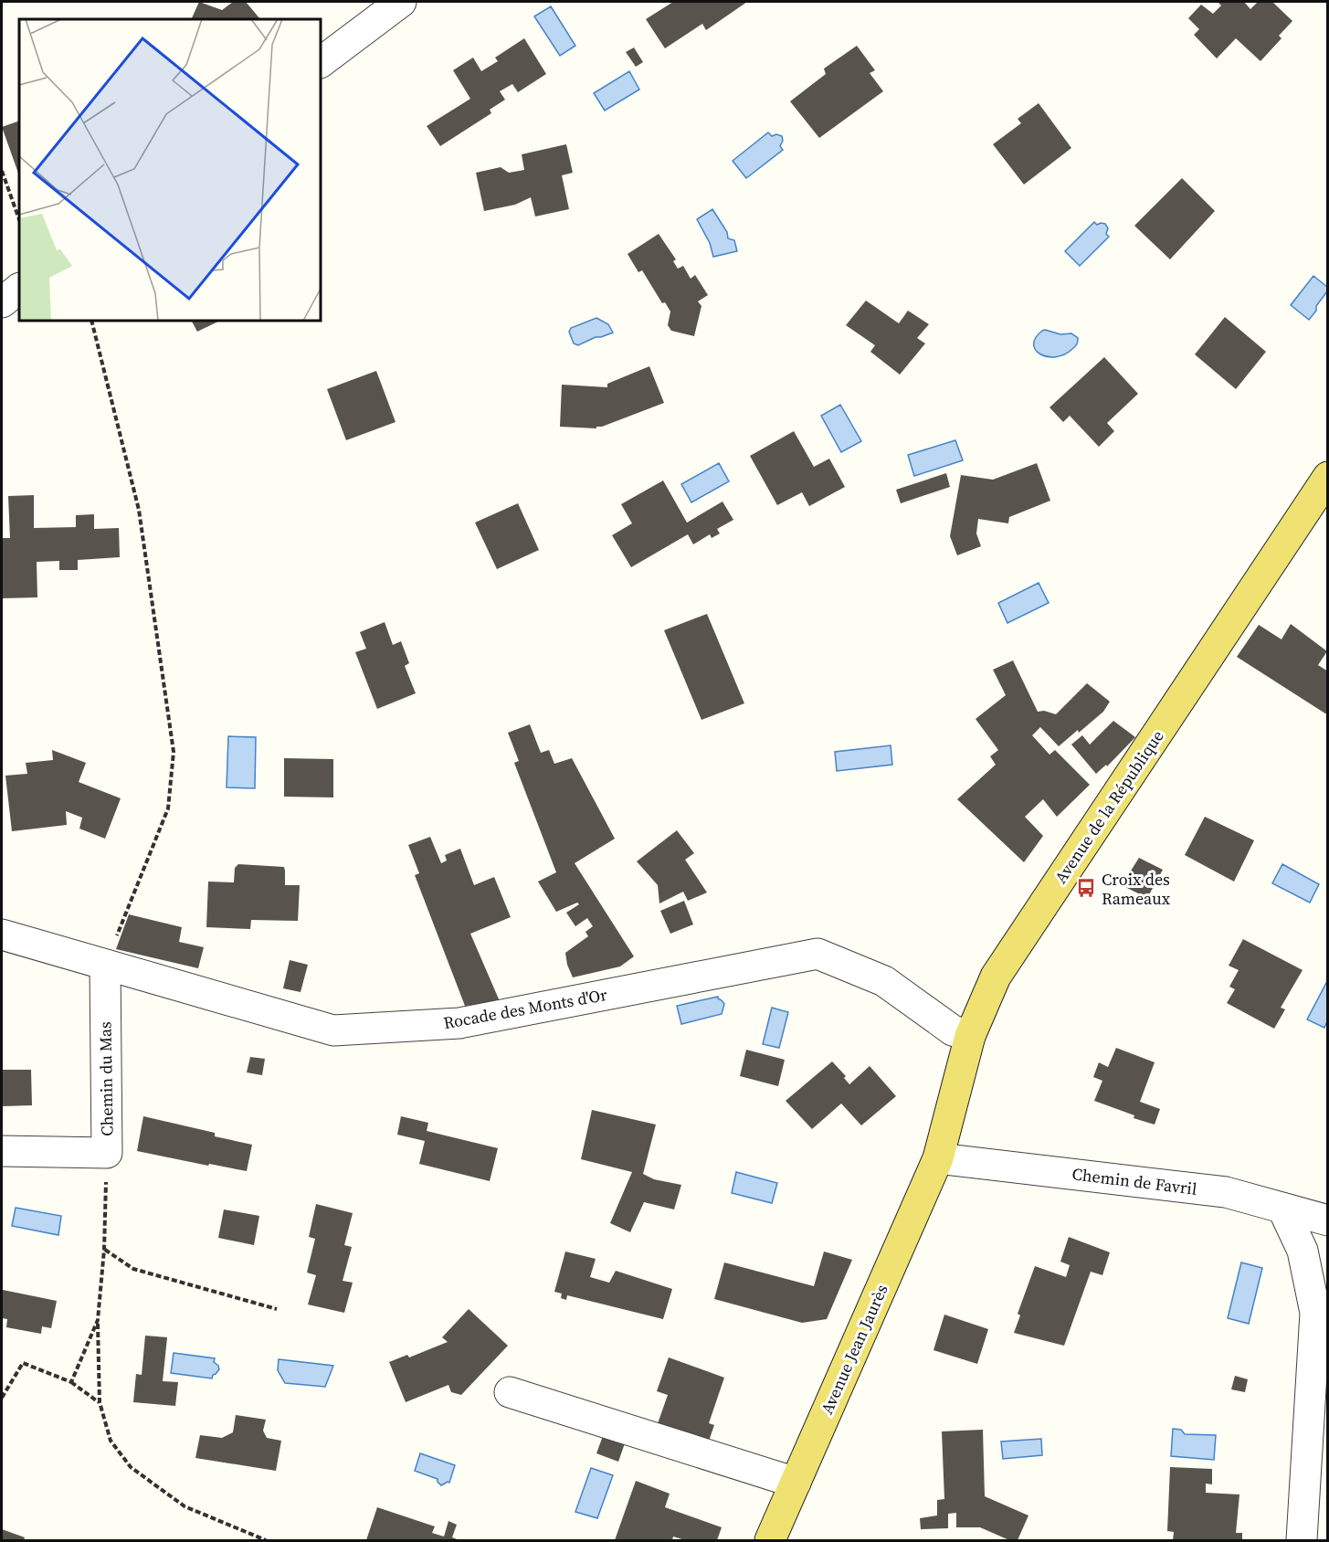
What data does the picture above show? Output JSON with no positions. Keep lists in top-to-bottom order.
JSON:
{
  "streets": {
    "main road": ["Avenue de la République", "Avenue Jean Jaurès"],
    "street": ["Rocade des Monts d'Or", "Chemin du Mas", "Chemin de Favril"]
  },
  "crossings": [
    ["Avenue de la République", "Rocade des Monts d'Or"],
    ["Avenue de la République", "Chemin de Favril"],
    ["Avenue de la République", "Avenue Jean Jaurès"],
    ["Rocade des Monts d'Or", "Chemin du Mas"],
    ["Chemin de Favril", "Avenue Jean Jaurès"]
  ],
  "places": {
    "bus stop": ["Croix des Rameaux"]
  }
}
